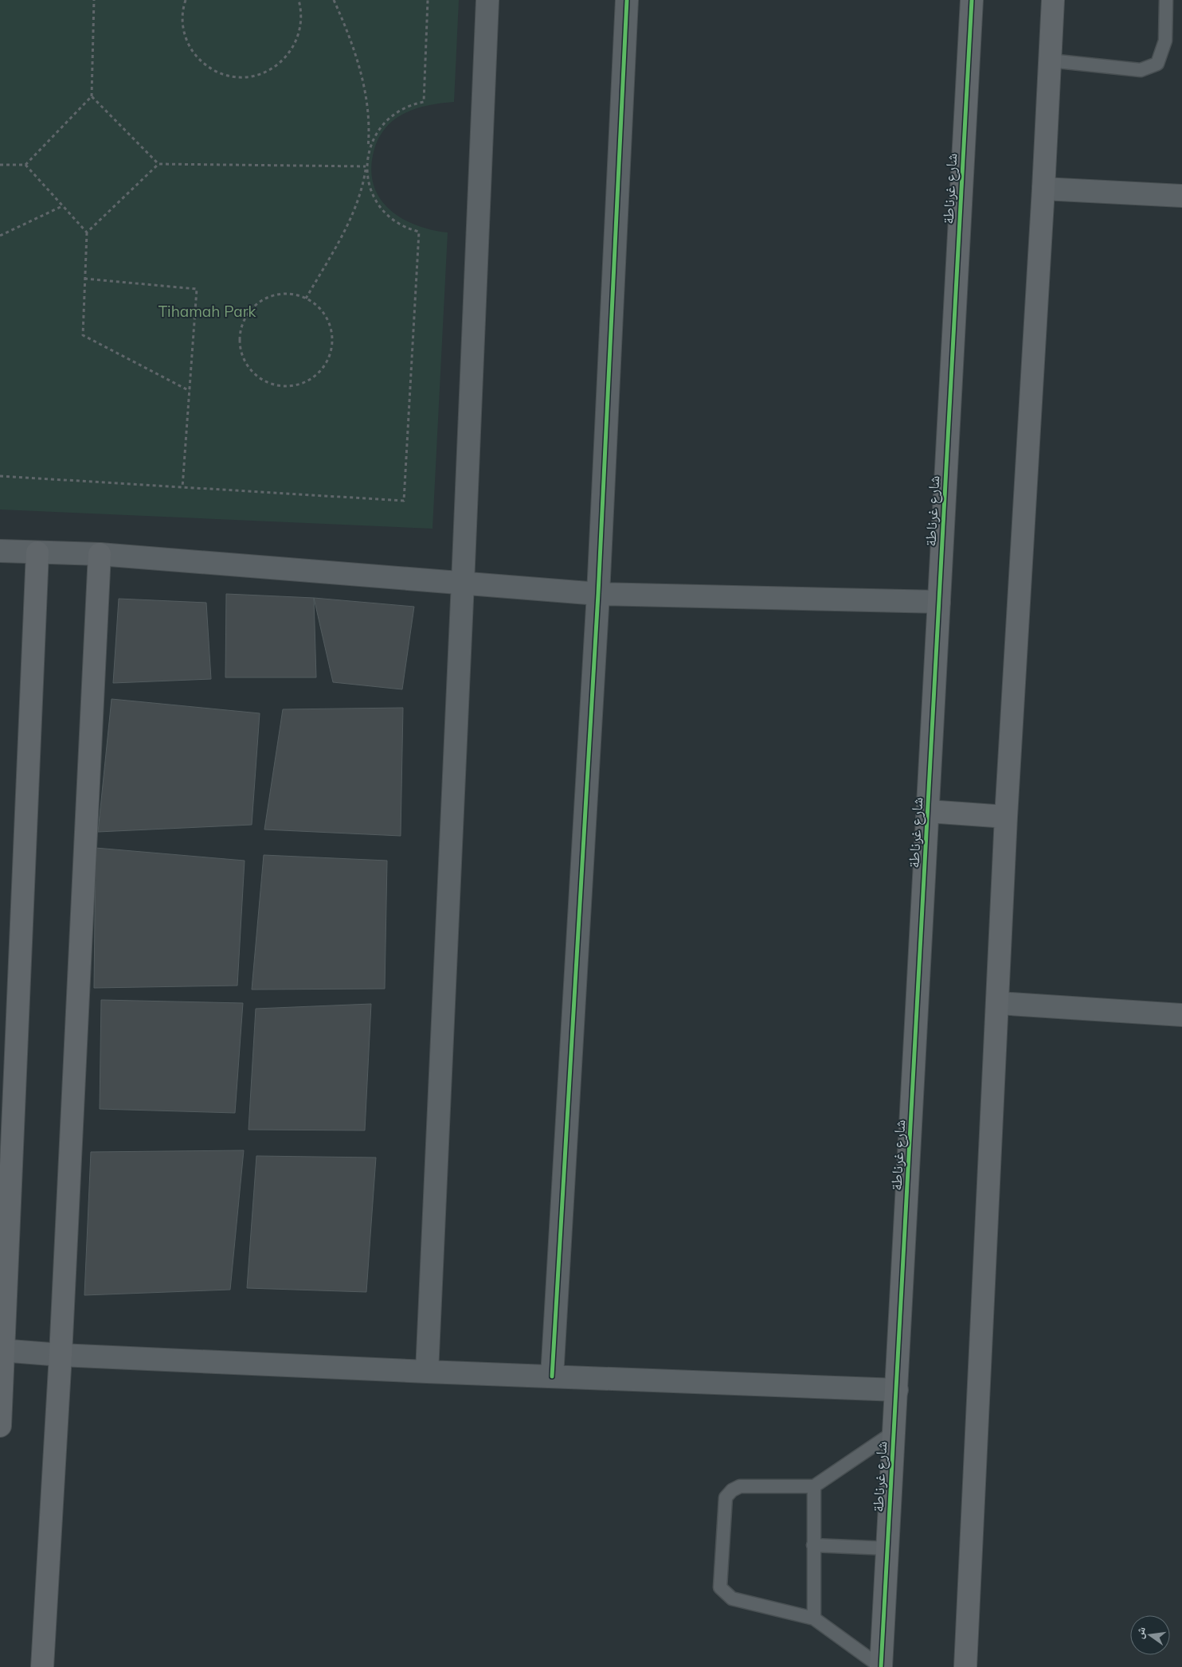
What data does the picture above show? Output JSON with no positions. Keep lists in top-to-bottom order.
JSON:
{
  "streets": {
    "street": ["شارع غرناطة"]
  },
  "parks": ["Tihamah Park"],
  "north": "left"
}
